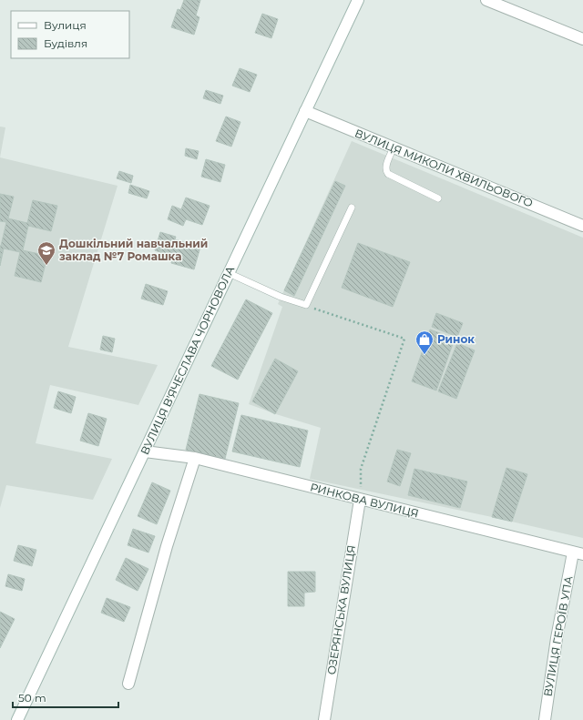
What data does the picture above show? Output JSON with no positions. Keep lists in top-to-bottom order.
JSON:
{
  "streets": {
    "street": [
      "ВУЛИЦЯ МИКОЛИ ХВИЛЬОВОГО",
      "ВУЛИЦЯ В'ЯЧЕСЛАВА ЧОРНОВОЛА",
      "РИНКОВА ВУЛИЦЯ",
      "ОЗЕРЯНСЬКА ВУЛИЦЯ",
      "ВУЛИЦЯ ГЕРОЇВ УПА"
    ]
  },
  "crossings": [
    ["ВУЛИЦЯ МИКОЛИ ХВИЛЬОВОГО", "ВУЛИЦЯ В'ЯЧЕСЛАВА ЧОРНОВОЛА"],
    ["ВУЛИЦЯ В'ЯЧЕСЛАВА ЧОРНОВОЛА", "РИНКОВА ВУЛИЦЯ"],
    ["РИНКОВА ВУЛИЦЯ", "ОЗЕРЯНСЬКА ВУЛИЦЯ"],
    ["РИНКОВА ВУЛИЦЯ", "ВУЛИЦЯ ГЕРОЇВ УПА"]
  ],
  "places": {
    "school or university": ["Дошкільний навчальний заклад №7 Ромашка"],
    "shop": ["Ринок"]
  },
  "legend": ["Вулиця", "Будівля"],
  "scale_bar": "50 m"
}
